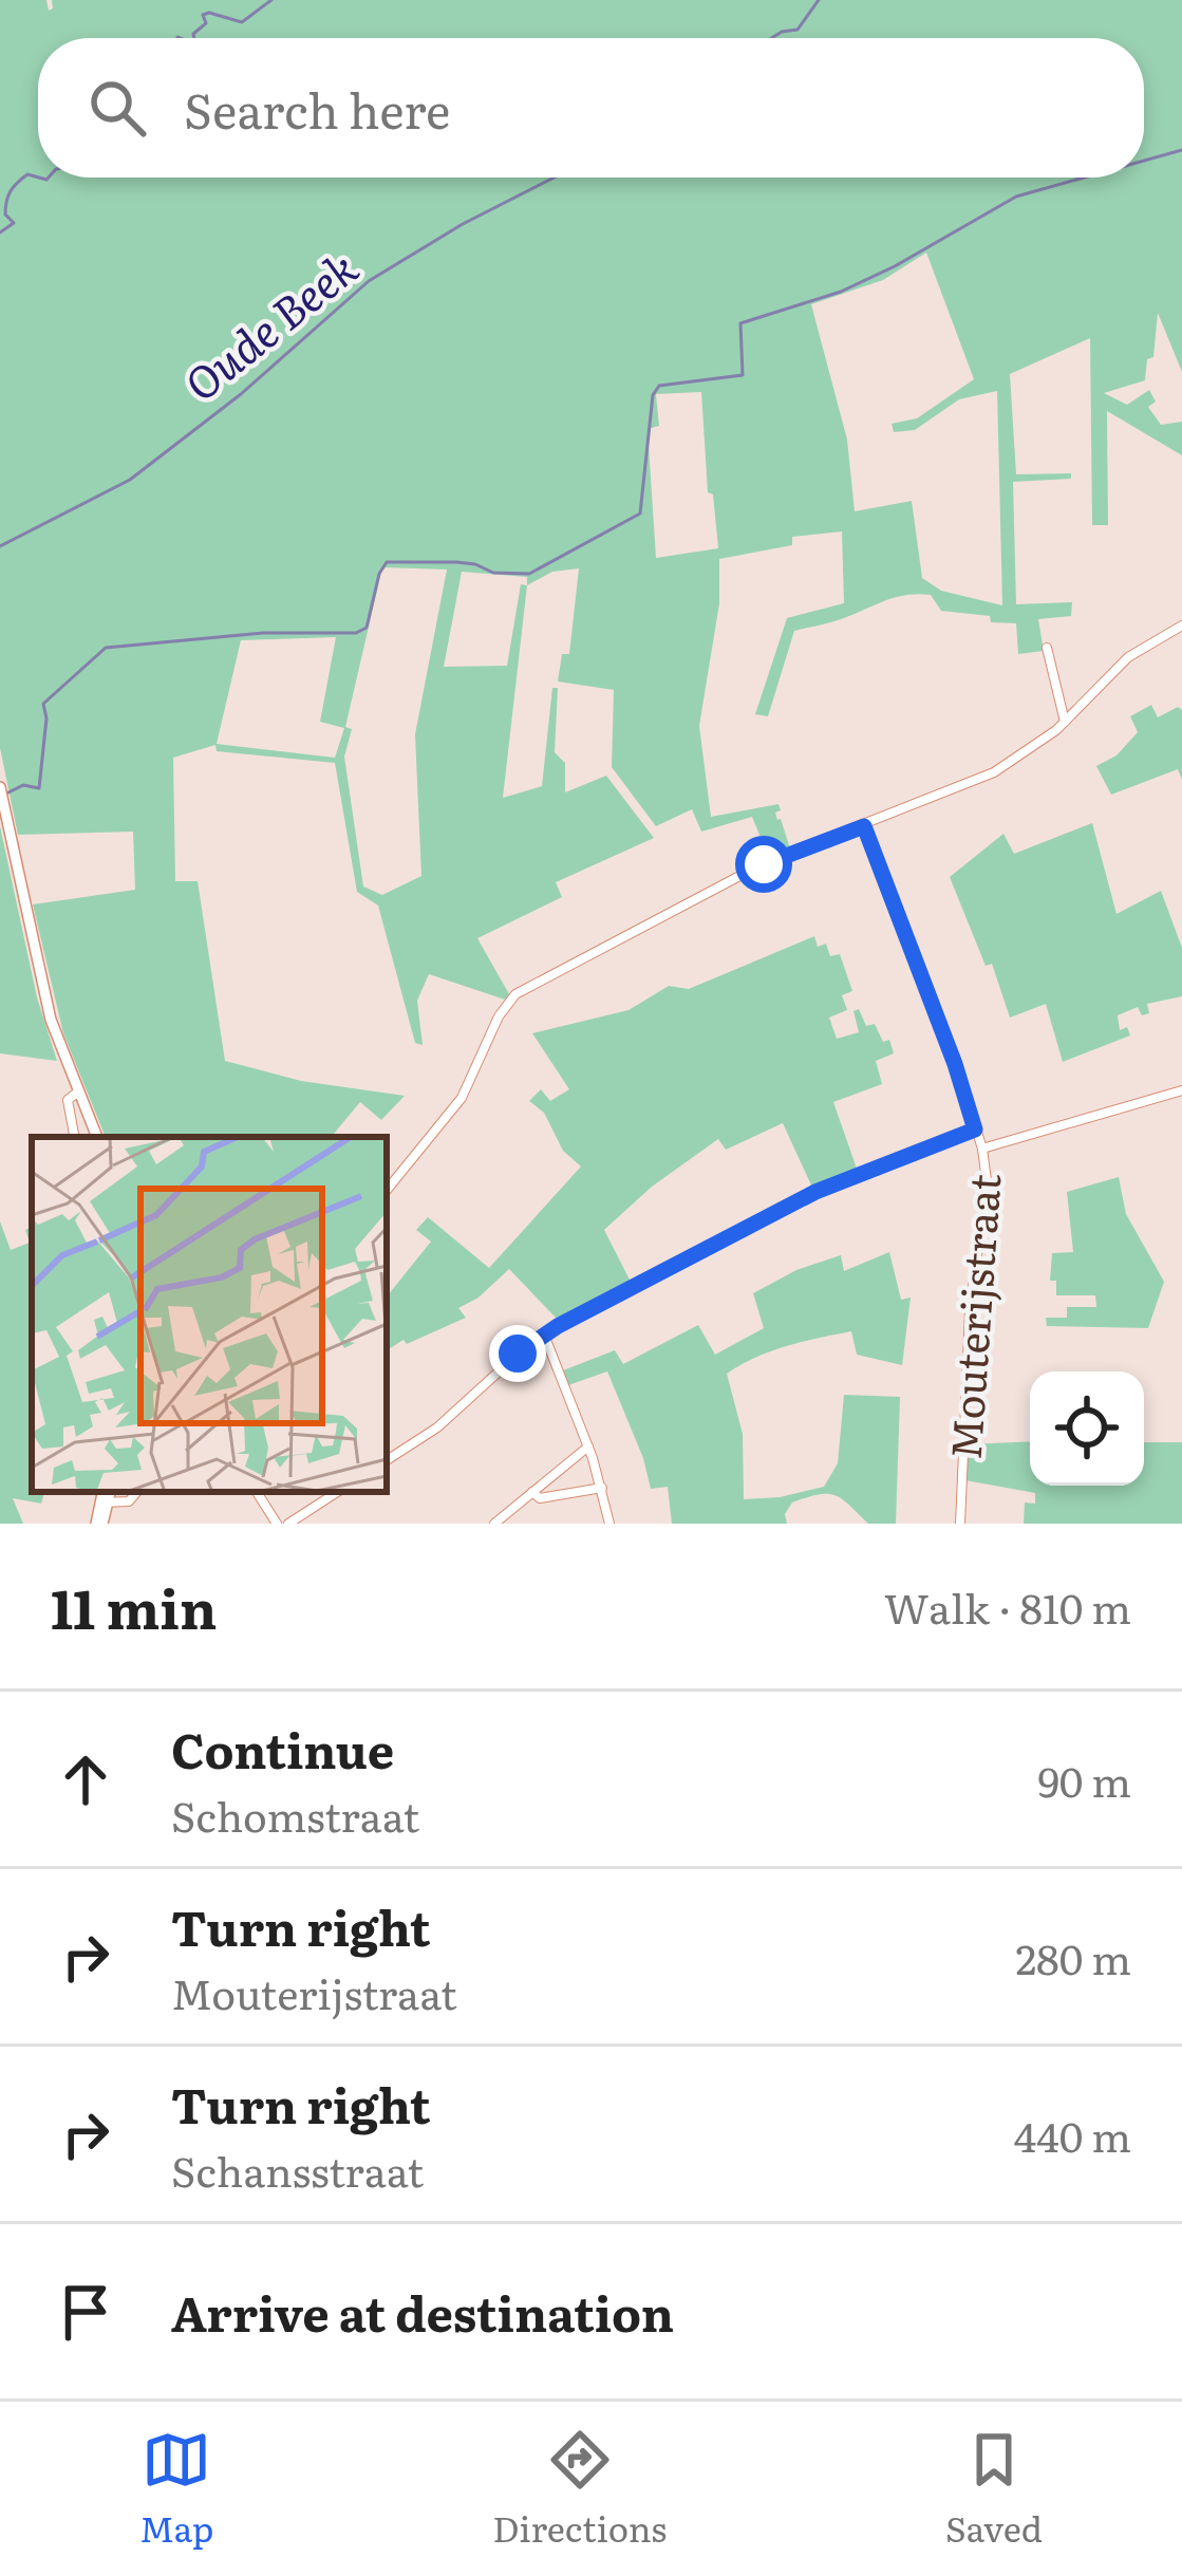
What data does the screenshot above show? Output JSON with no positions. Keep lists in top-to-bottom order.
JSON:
{
  "streets": {
    "street": ["Mouterijstraat"]
  },
  "water": ["Oude Beek"],
  "page": {
    "search": "Search here",
    "heading": ["11 min", "Walk · 810 m"],
    "list": [
      ["Continue", "Schomstraat", "90 m"],
      ["Turn right", "Mouterijstraat", "280 m"],
      ["Turn right", "Schansstraat", "440 m"],
      "Arrive at destination"
    ],
    "nav": ["Map", "Directions", "Saved"]
  }
}
